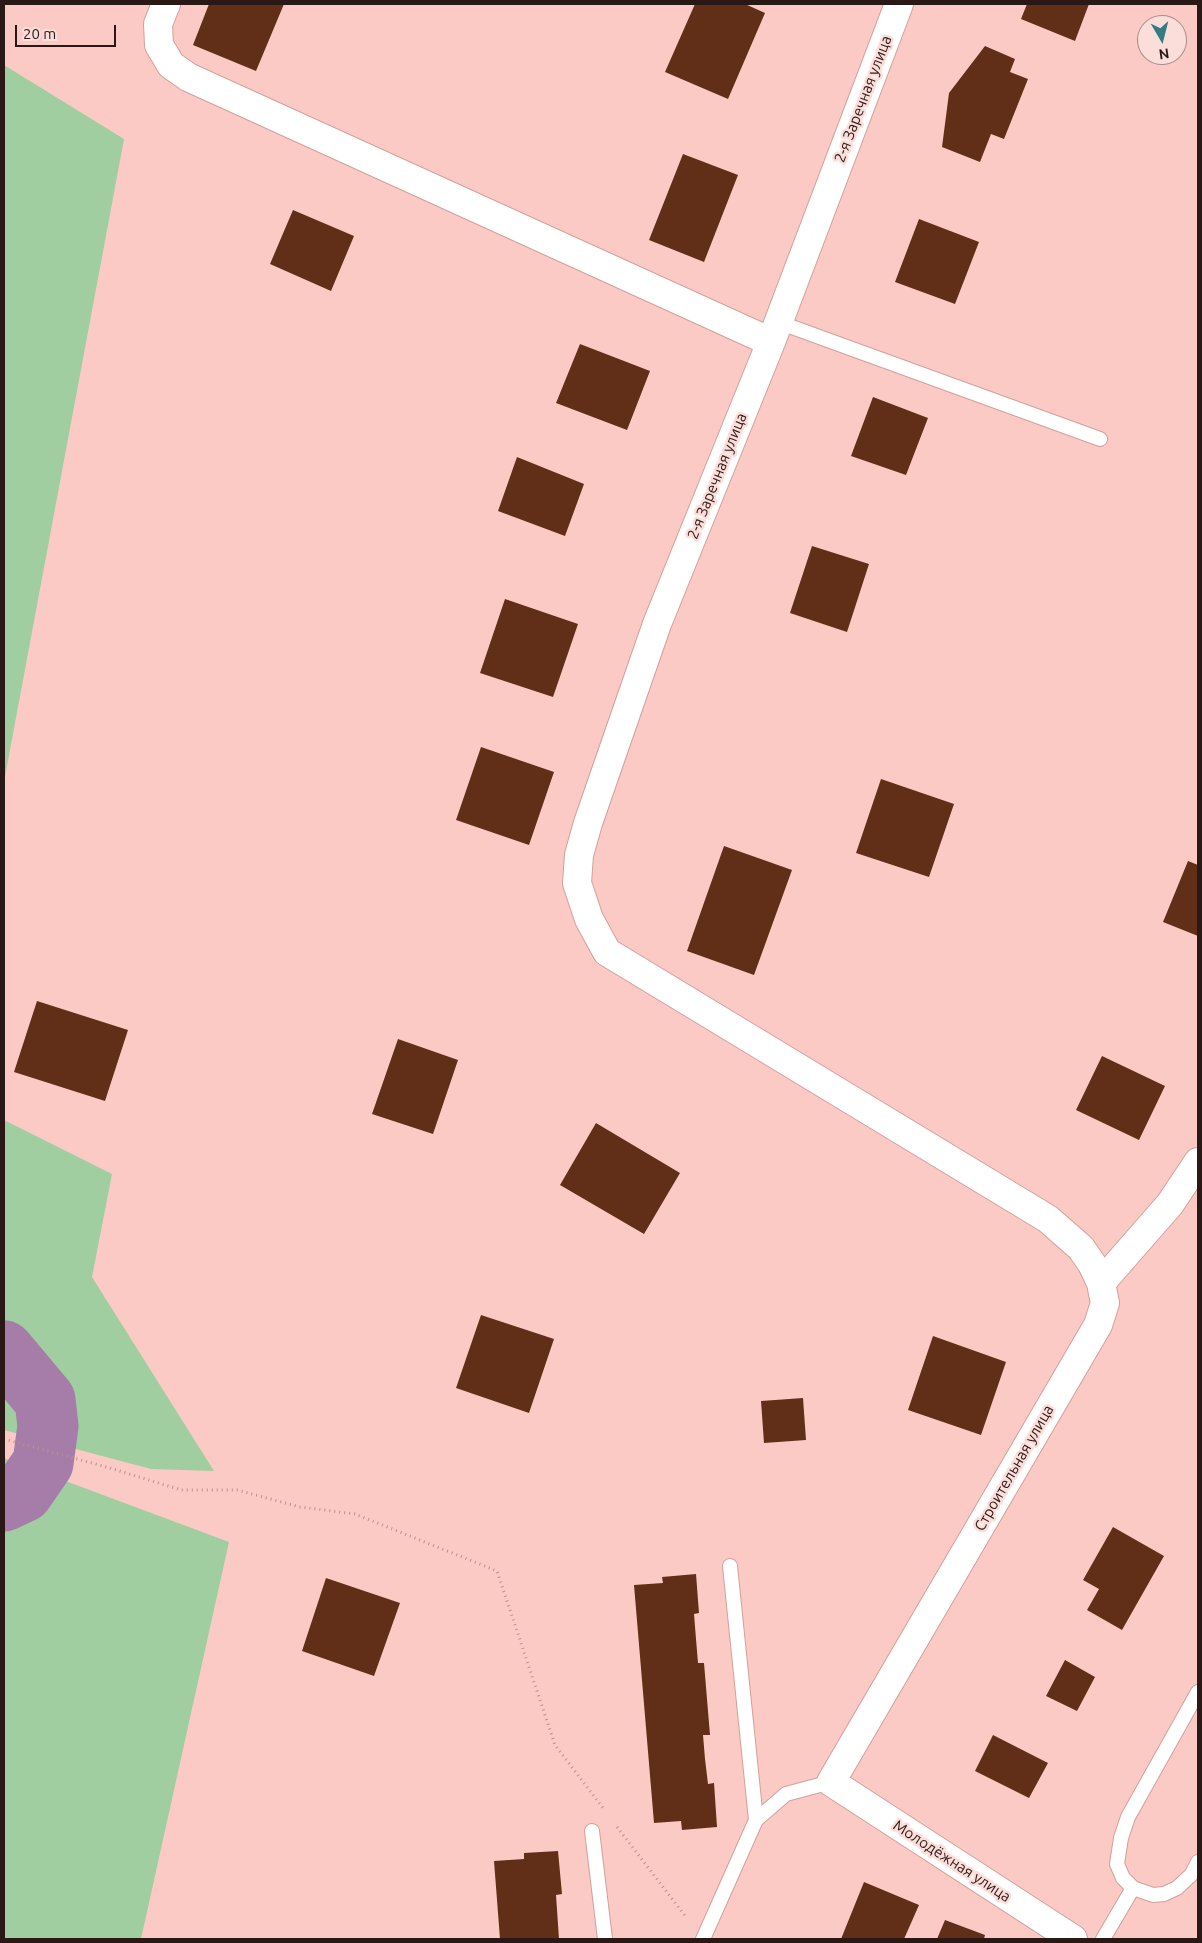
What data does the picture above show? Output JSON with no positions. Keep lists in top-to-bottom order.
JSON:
{
  "streets": {
    "street": ["2-я Заречная улица", "Строительная улица", "Молодёжная улица"]
  },
  "crossings": [
    ["2-я Заречная улица", "Строительная улица"],
    ["Строительная улица", "Молодёжная улица"]
  ],
  "scale_bar": "20 m",
  "north": "bottom"
}
